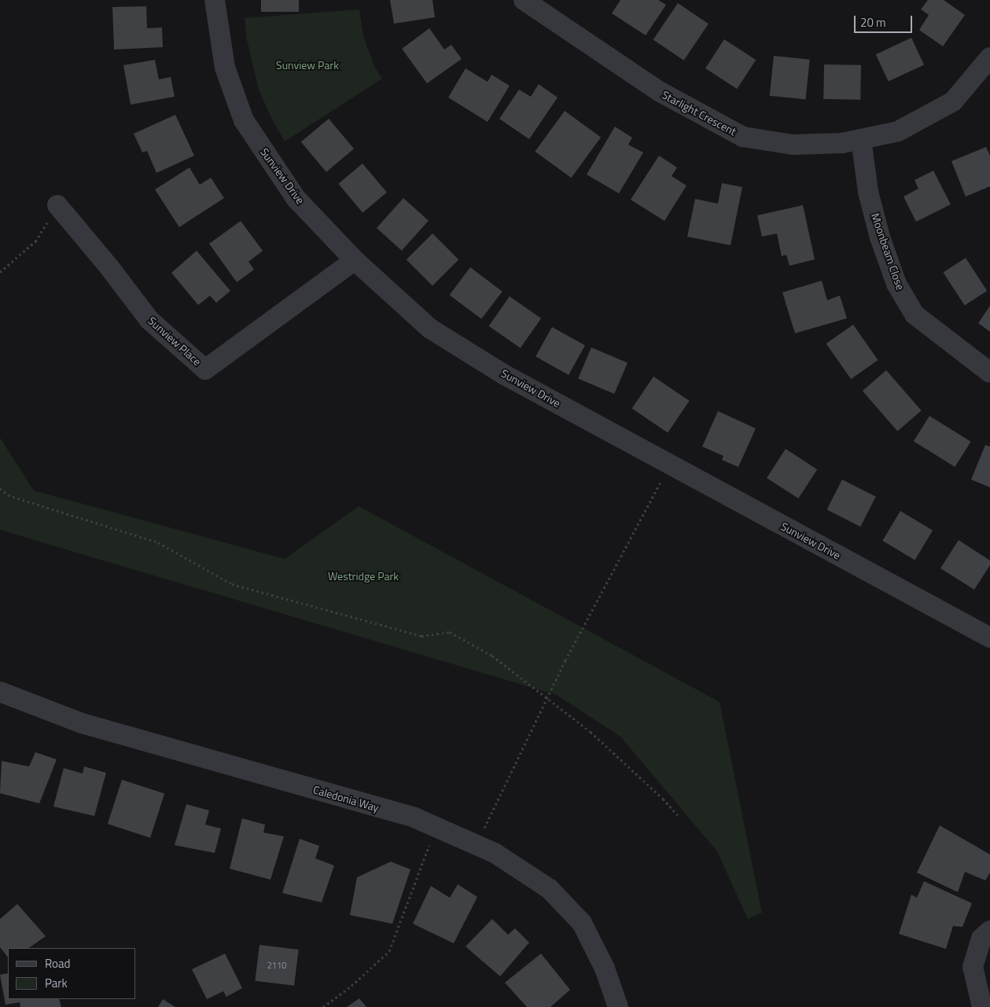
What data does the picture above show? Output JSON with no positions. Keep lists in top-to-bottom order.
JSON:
{
  "streets": {
    "street": [
      "Starlight Crescent",
      "Sunview Drive",
      "Moonbeam Close",
      "Sunview Place",
      "Caledonia Way"
    ]
  },
  "crossings": [
    ["Starlight Crescent", "Moonbeam Close"],
    ["Sunview Drive", "Sunview Place"]
  ],
  "parks": ["Sunview Park", "Westridge Park"],
  "house_numbers": ["2110"],
  "legend": ["Road", "Park"],
  "scale_bar": "20 m"
}
